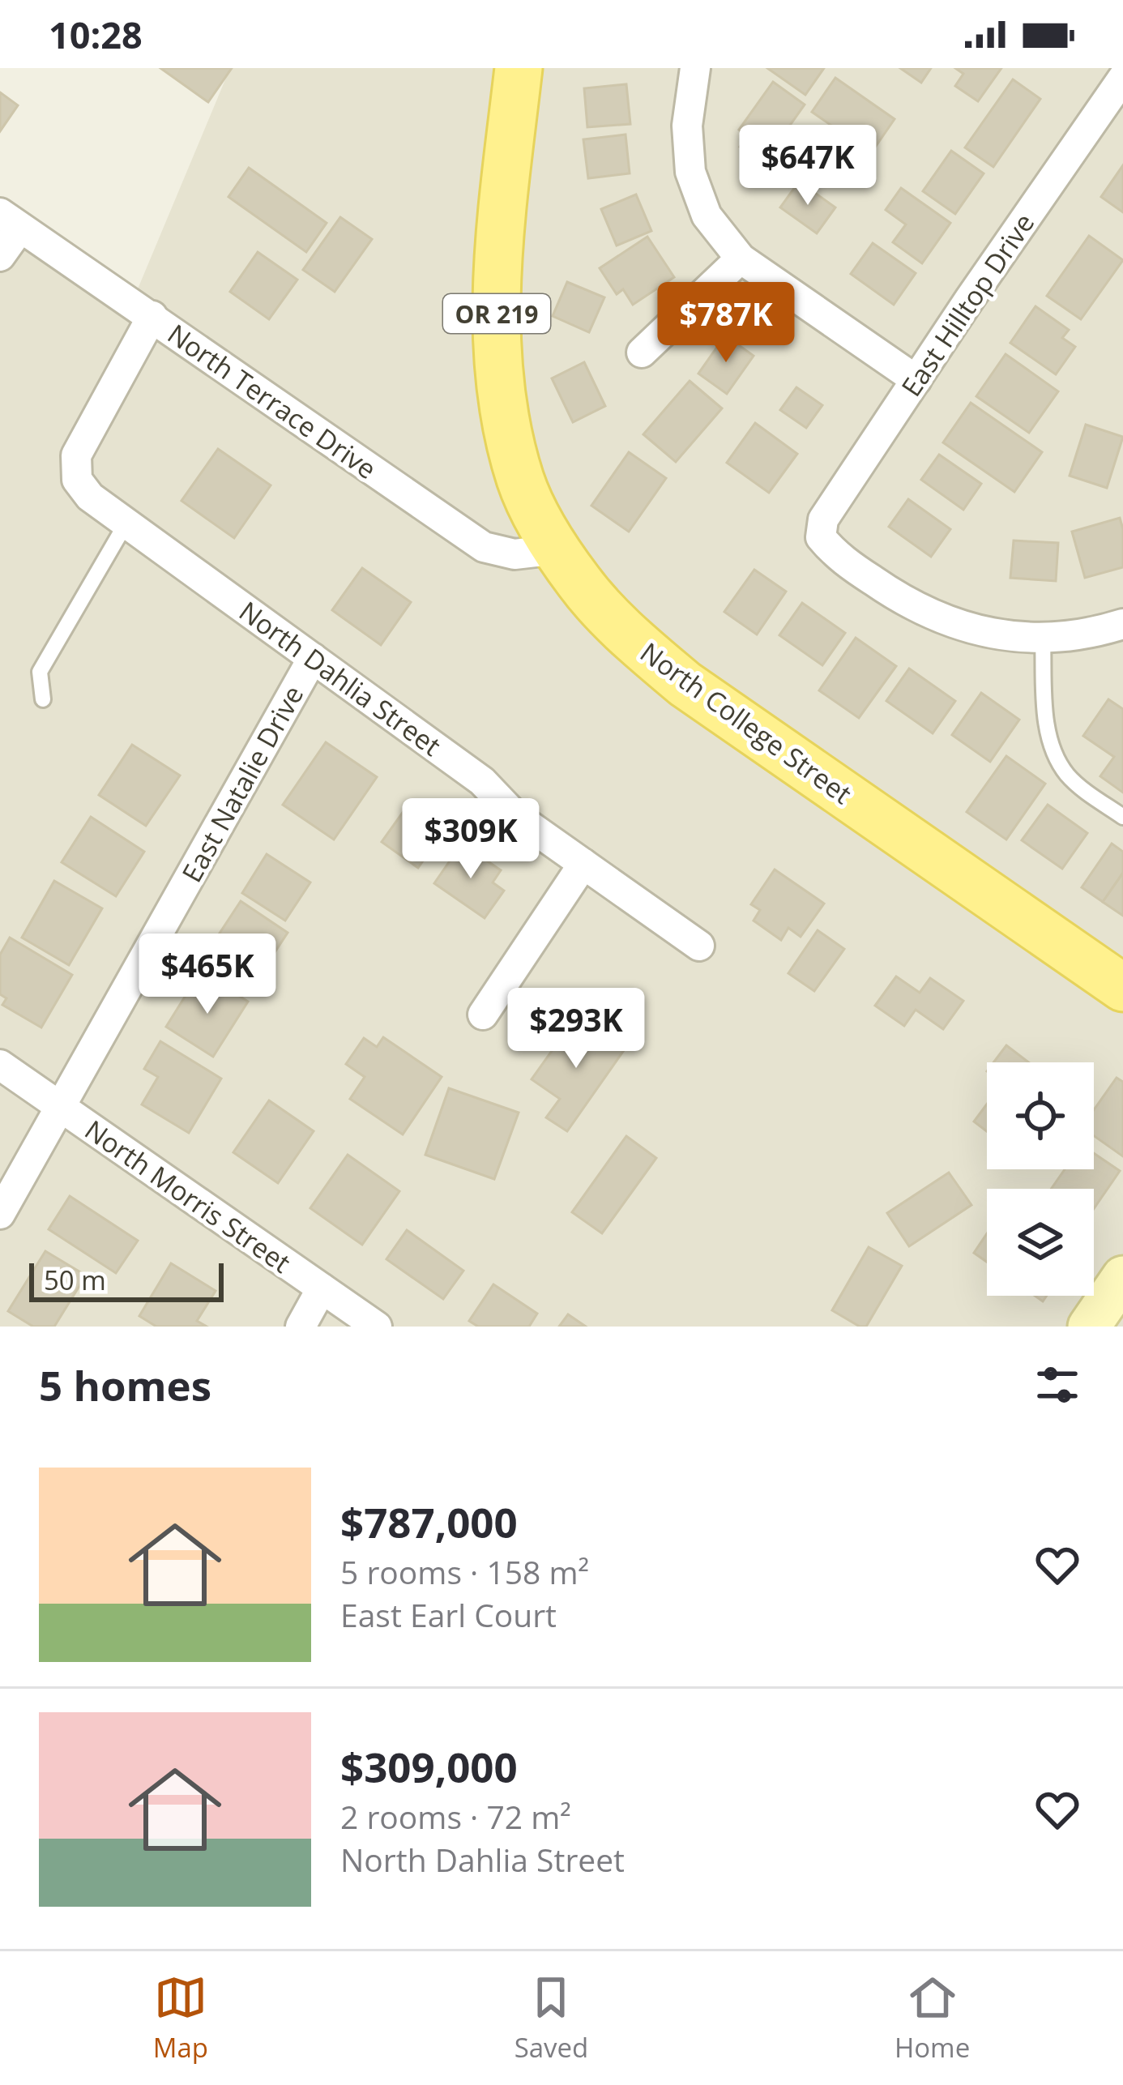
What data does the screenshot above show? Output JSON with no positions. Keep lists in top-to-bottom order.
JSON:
{
  "streets": {
    "main road": ["OR 219", "North College Street"],
    "street": [
      "East Hilltop Drive",
      "North Terrace Drive",
      "North Dahlia Street",
      "East Natalie Drive",
      "North Morris Street"
    ]
  },
  "crossings": [
    ["North Terrace Drive", "North Dahlia Street"],
    ["North Terrace Drive", "North College Street"],
    ["North Dahlia Street", "East Natalie Drive"],
    ["East Natalie Drive", "North Morris Street"]
  ],
  "scale_bar": "50 m",
  "page": {
    "status": "10:28",
    "price": [
      "$647K",
      "$787K",
      "$309K",
      "$465K",
      "$293K"
    ],
    "scale": "50 m",
    "heading": "5 homes",
    "list": [
      {
        "name": "$787,000",
        "note": "5 rooms · 158 m² · East Earl Court"
      },
      {
        "name": "$309,000",
        "note": "2 rooms · 72 m² · North Dahlia Street"
      }
    ],
    "tabs": ["Map", "Saved", "Home"]
  }
}
